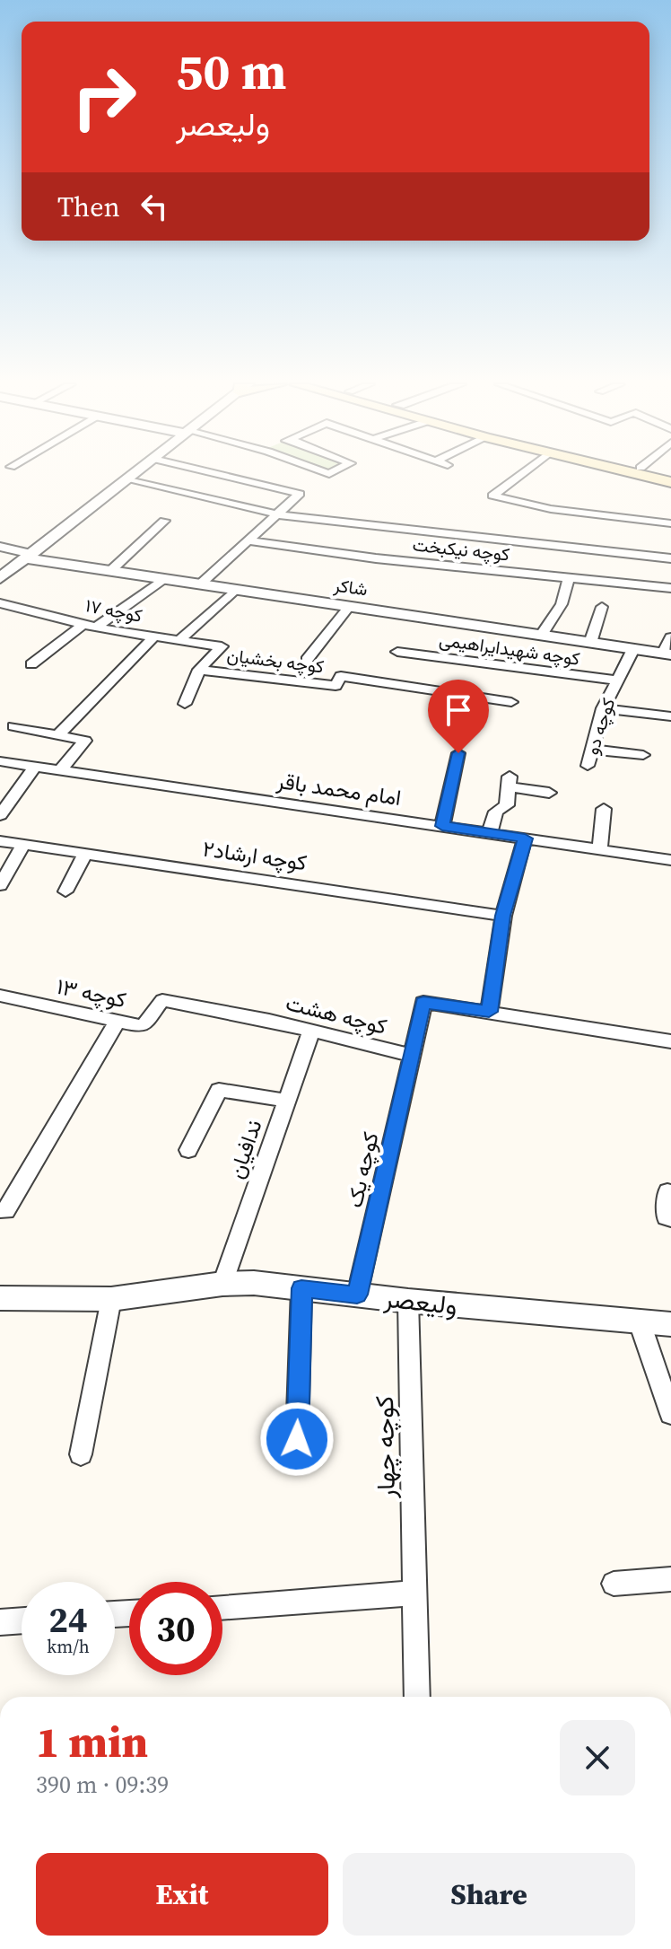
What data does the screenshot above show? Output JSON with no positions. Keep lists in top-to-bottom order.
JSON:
{
  "streets": {
    "street": [
      "کوچه نیکبخت",
      "شاکر",
      "کوچه ۱۷",
      "کوچه شهیدایراهیمی",
      "کوچه بخشیان",
      "کوچه دو",
      "امام محمد باقر",
      "کوچه ارشاد۲",
      "کوچه ۱۳",
      "کوچه هشت",
      "ندافیان",
      "کوچه یک",
      "ولیعصر",
      "کوچه چهار"
    ]
  },
  "crossings": [
    ["شاکر", "کوچه دو"],
    ["کوچه ۱۷", "کوچه بخشیان"],
    ["کوچه شهیدایراهیمی", "کوچه دو"],
    ["کوچه ۱۳", "کوچه هشت"],
    ["کوچه هشت", "ندافیان"],
    ["کوچه هشت", "کوچه یک"],
    ["ندافیان", "ولیعصر"],
    ["کوچه یک", "ولیعصر"],
    ["ولیعصر", "کوچه چهار"]
  ],
  "page": {
    "turn": ["50 m", "ولیعصر"],
    "then": "Then",
    "speed": "24 km/h",
    "limit": "30",
    "heading": ["1 min", "390 m · 09:39"],
    "buttons": ["Exit", "Share"]
  }
}
